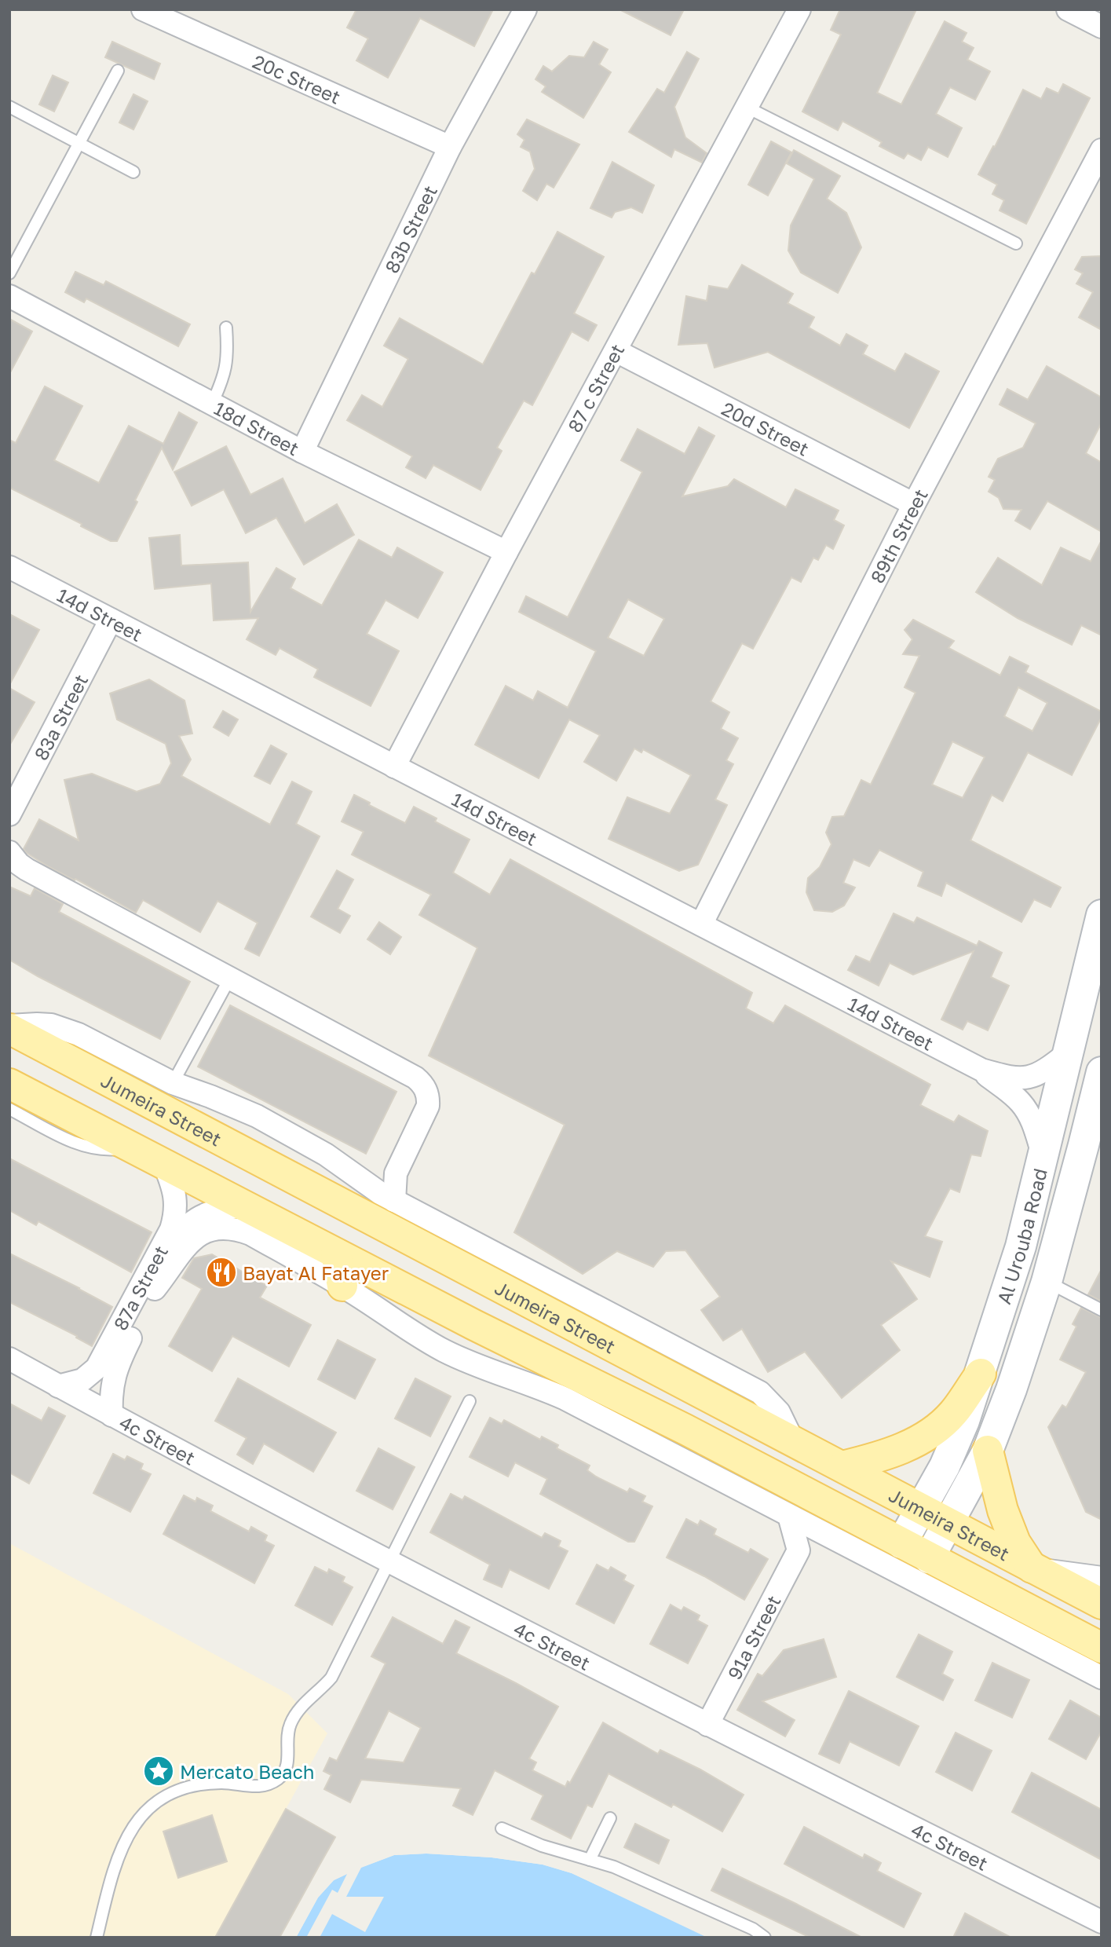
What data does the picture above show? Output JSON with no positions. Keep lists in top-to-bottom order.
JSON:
{
  "streets": {
    "main road": ["Jumeira Street", "Al Urouba Road"],
    "street": [
      "20c Street",
      "83b Street",
      "87 c Street",
      "18d Street",
      "20d Street",
      "89th Street",
      "14d Street",
      "83a Street",
      "87a Street",
      "4c Street",
      "91a Street"
    ]
  },
  "crossings": [
    ["20c Street", "83b Street"],
    ["83b Street", "18d Street"],
    ["87 c Street", "18d Street"],
    ["87 c Street", "20d Street"],
    ["87 c Street", "14d Street"],
    ["20d Street", "89th Street"],
    ["89th Street", "14d Street"],
    ["14d Street", "83a Street"],
    ["14d Street", "Al Urouba Road"],
    ["Jumeira Street", "Al Urouba Road"],
    ["Jumeira Street", "87a Street"],
    ["87a Street", "4c Street"],
    ["4c Street", "91a Street"]
  ],
  "places": {
    "restaurant": ["Bayat Al Fatayer"],
    "place": ["Mercato Beach"]
  }
}
